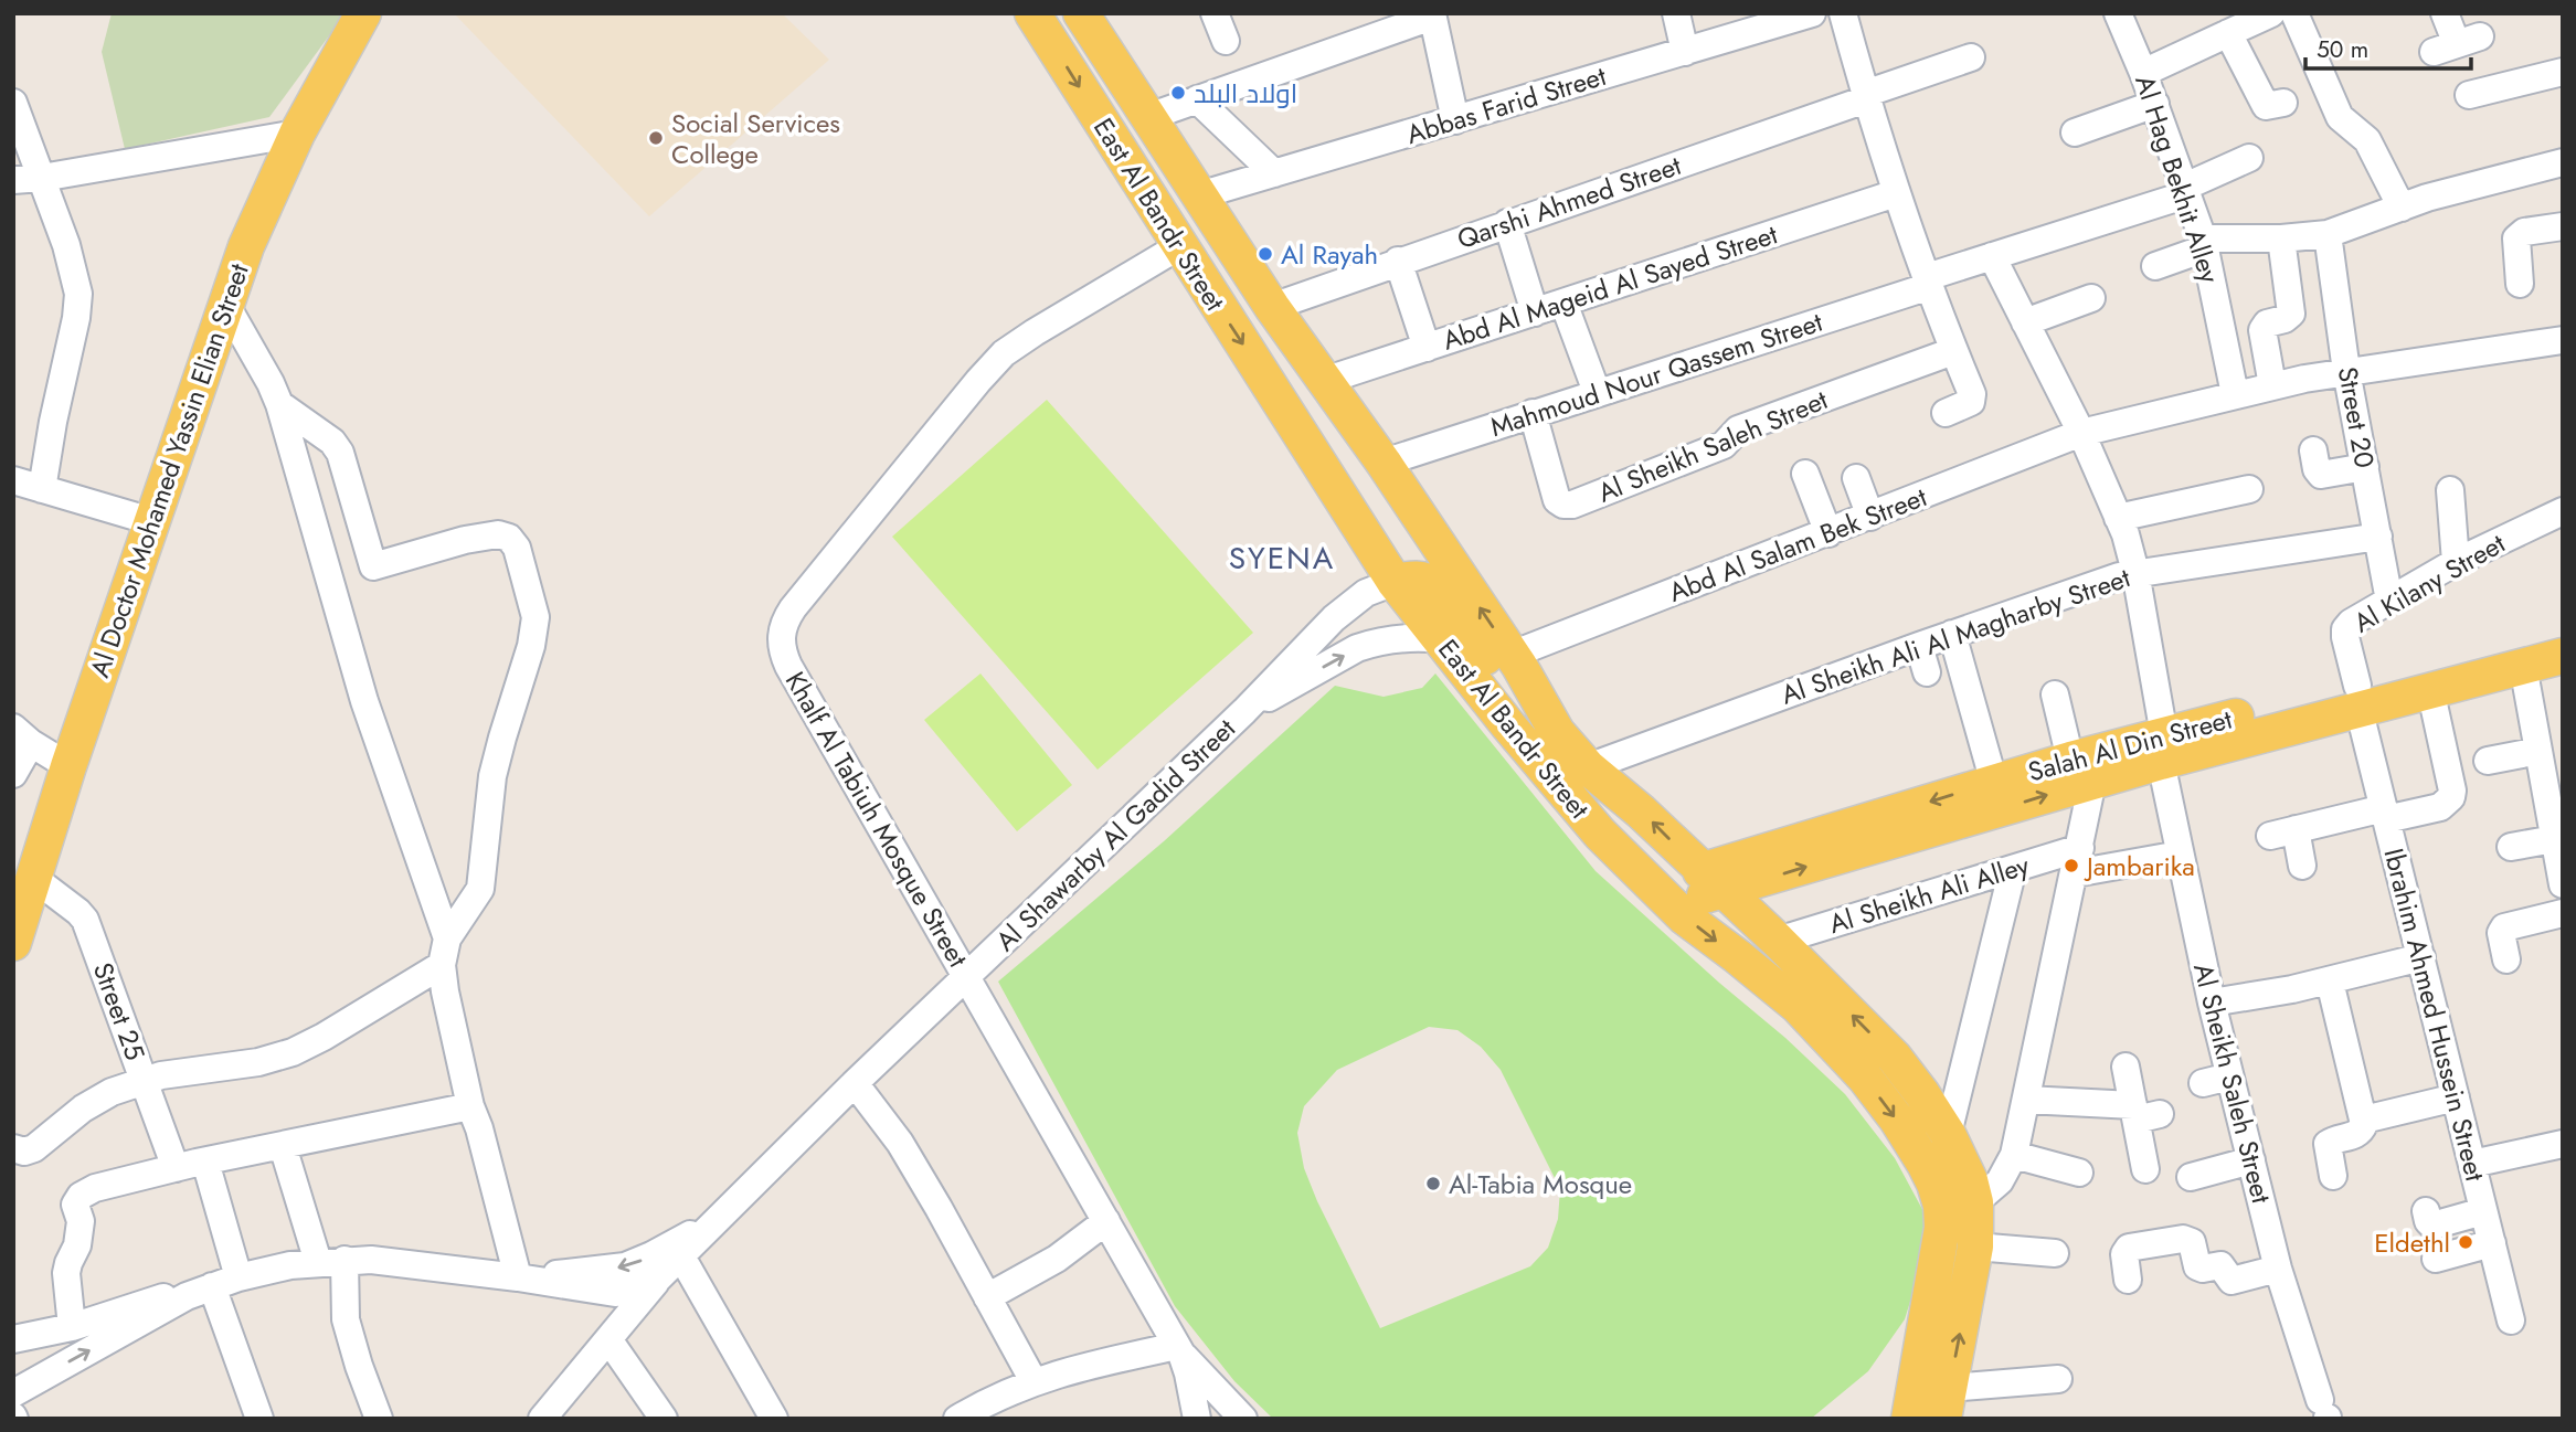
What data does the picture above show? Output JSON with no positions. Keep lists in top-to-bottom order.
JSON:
{
  "streets": {
    "main road": ["East Al Bandr Street", "Al Doctor Mohamed Yassin Elian Street", "Salah Al Din Street"],
    "street": [
      "Abbas Farid Street",
      "Al Hag Bekhit Alley",
      "Qarshi Ahmed Street",
      "Abd Al Mageid Al Sayed Street",
      "Mahmoud Nour Qassem Street",
      "Street 20",
      "Al Sheikh Saleh Street",
      "Abd Al Salam Bek Street",
      "Al Kilany Street",
      "Al Sheikh Ali Al Magharby Street",
      "Khalf Al Tabiuh Mosque Street",
      "Al Shawarby Al Gadid Street",
      "Al Sheikh Ali Alley",
      "Street 25",
      "Ibrahim Ahmed Hussein Street"
    ]
  },
  "crossings": [
    ["Abbas Farid Street", "East Al Bandr Street"],
    ["Al Hag Bekhit Alley", "Mahmoud Nour Qassem Street"],
    ["Al Hag Bekhit Alley", "Abd Al Salam Bek Street"],
    ["Qarshi Ahmed Street", "East Al Bandr Street"],
    ["East Al Bandr Street", "Abd Al Mageid Al Sayed Street"],
    ["East Al Bandr Street", "Mahmoud Nour Qassem Street"],
    ["East Al Bandr Street", "Abd Al Salam Bek Street"],
    ["East Al Bandr Street", "Al Sheikh Ali Al Magharby Street"],
    ["East Al Bandr Street", "Salah Al Din Street"],
    ["East Al Bandr Street", "Khalf Al Tabiuh Mosque Street"],
    ["East Al Bandr Street", "Al Shawarby Al Gadid Street"],
    ["East Al Bandr Street", "Al Sheikh Ali Alley"],
    ["Mahmoud Nour Qassem Street", "Al Sheikh Saleh Street"],
    ["Street 20", "Abd Al Salam Bek Street"],
    ["Street 20", "Al Kilany Street"],
    ["Street 20", "Al Sheikh Ali Al Magharby Street"],
    ["Al Sheikh Saleh Street", "Abd Al Salam Bek Street"],
    ["Al Sheikh Saleh Street", "Al Sheikh Ali Al Magharby Street"],
    ["Al Sheikh Saleh Street", "Salah Al Din Street"],
    ["Al Sheikh Saleh Street", "Al Sheikh Ali Alley"],
    ["Al Doctor Mohamed Yassin Elian Street", "Street 25"],
    ["Al Kilany Street", "Salah Al Din Street"],
    ["Al Kilany Street", "Ibrahim Ahmed Hussein Street"],
    ["Salah Al Din Street", "Ibrahim Ahmed Hussein Street"],
    ["Khalf Al Tabiuh Mosque Street", "Al Shawarby Al Gadid Street"]
  ],
  "districts": ["SYENA"],
  "places": [
    "اولاد البلد",
    "Social Services College",
    "Al Rayah",
    "Jambarika",
    "Al-Tabia Mosque",
    "Eldethl"
  ],
  "scale_bar": "50 m"
}
